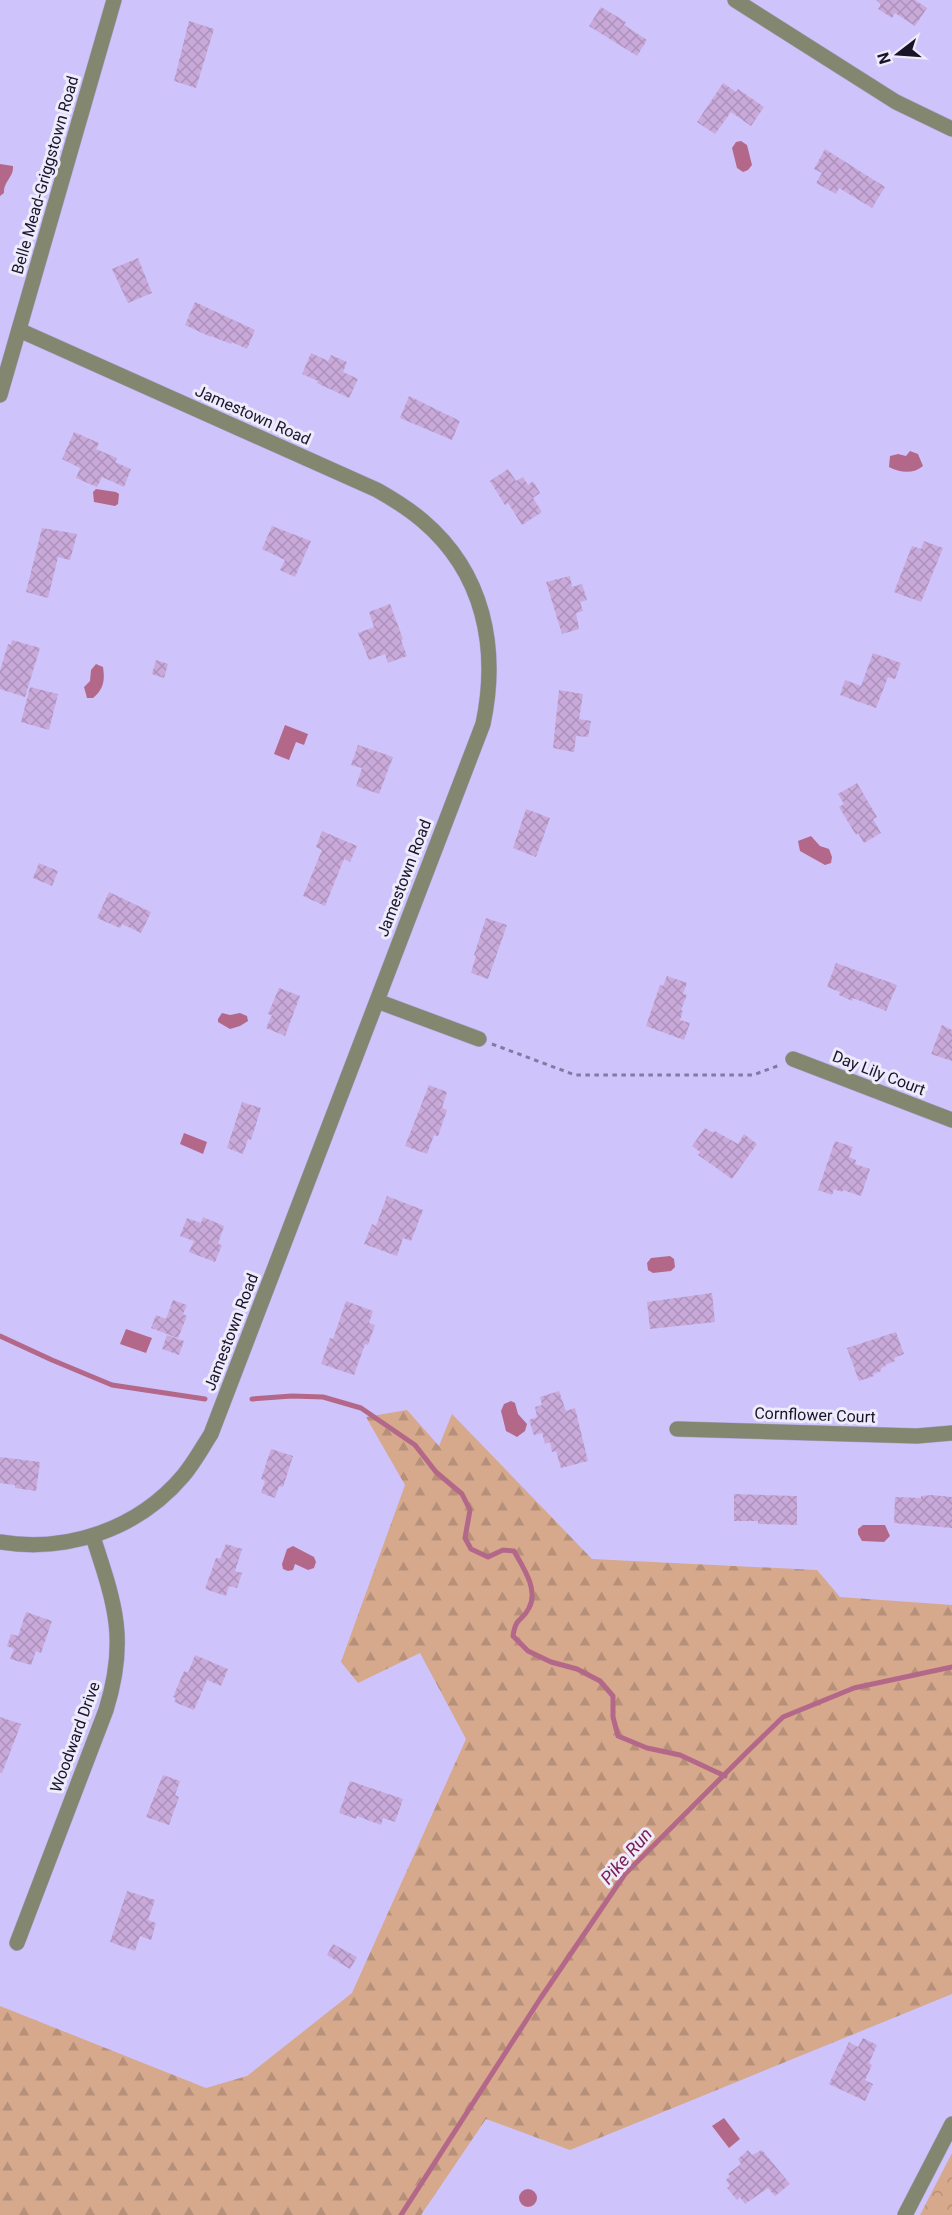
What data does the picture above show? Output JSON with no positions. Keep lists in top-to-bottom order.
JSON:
{
  "streets": {
    "street": [
      "Belle Mead-Griggstown Road",
      "Jamestown Road",
      "Day Lily Court",
      "Cornflower Court",
      "Woodward Drive"
    ]
  },
  "crossings": [
    ["Belle Mead-Griggstown Road", "Jamestown Road"],
    ["Jamestown Road", "Woodward Drive"]
  ],
  "water": ["Pike Run"],
  "north": "left"
}
